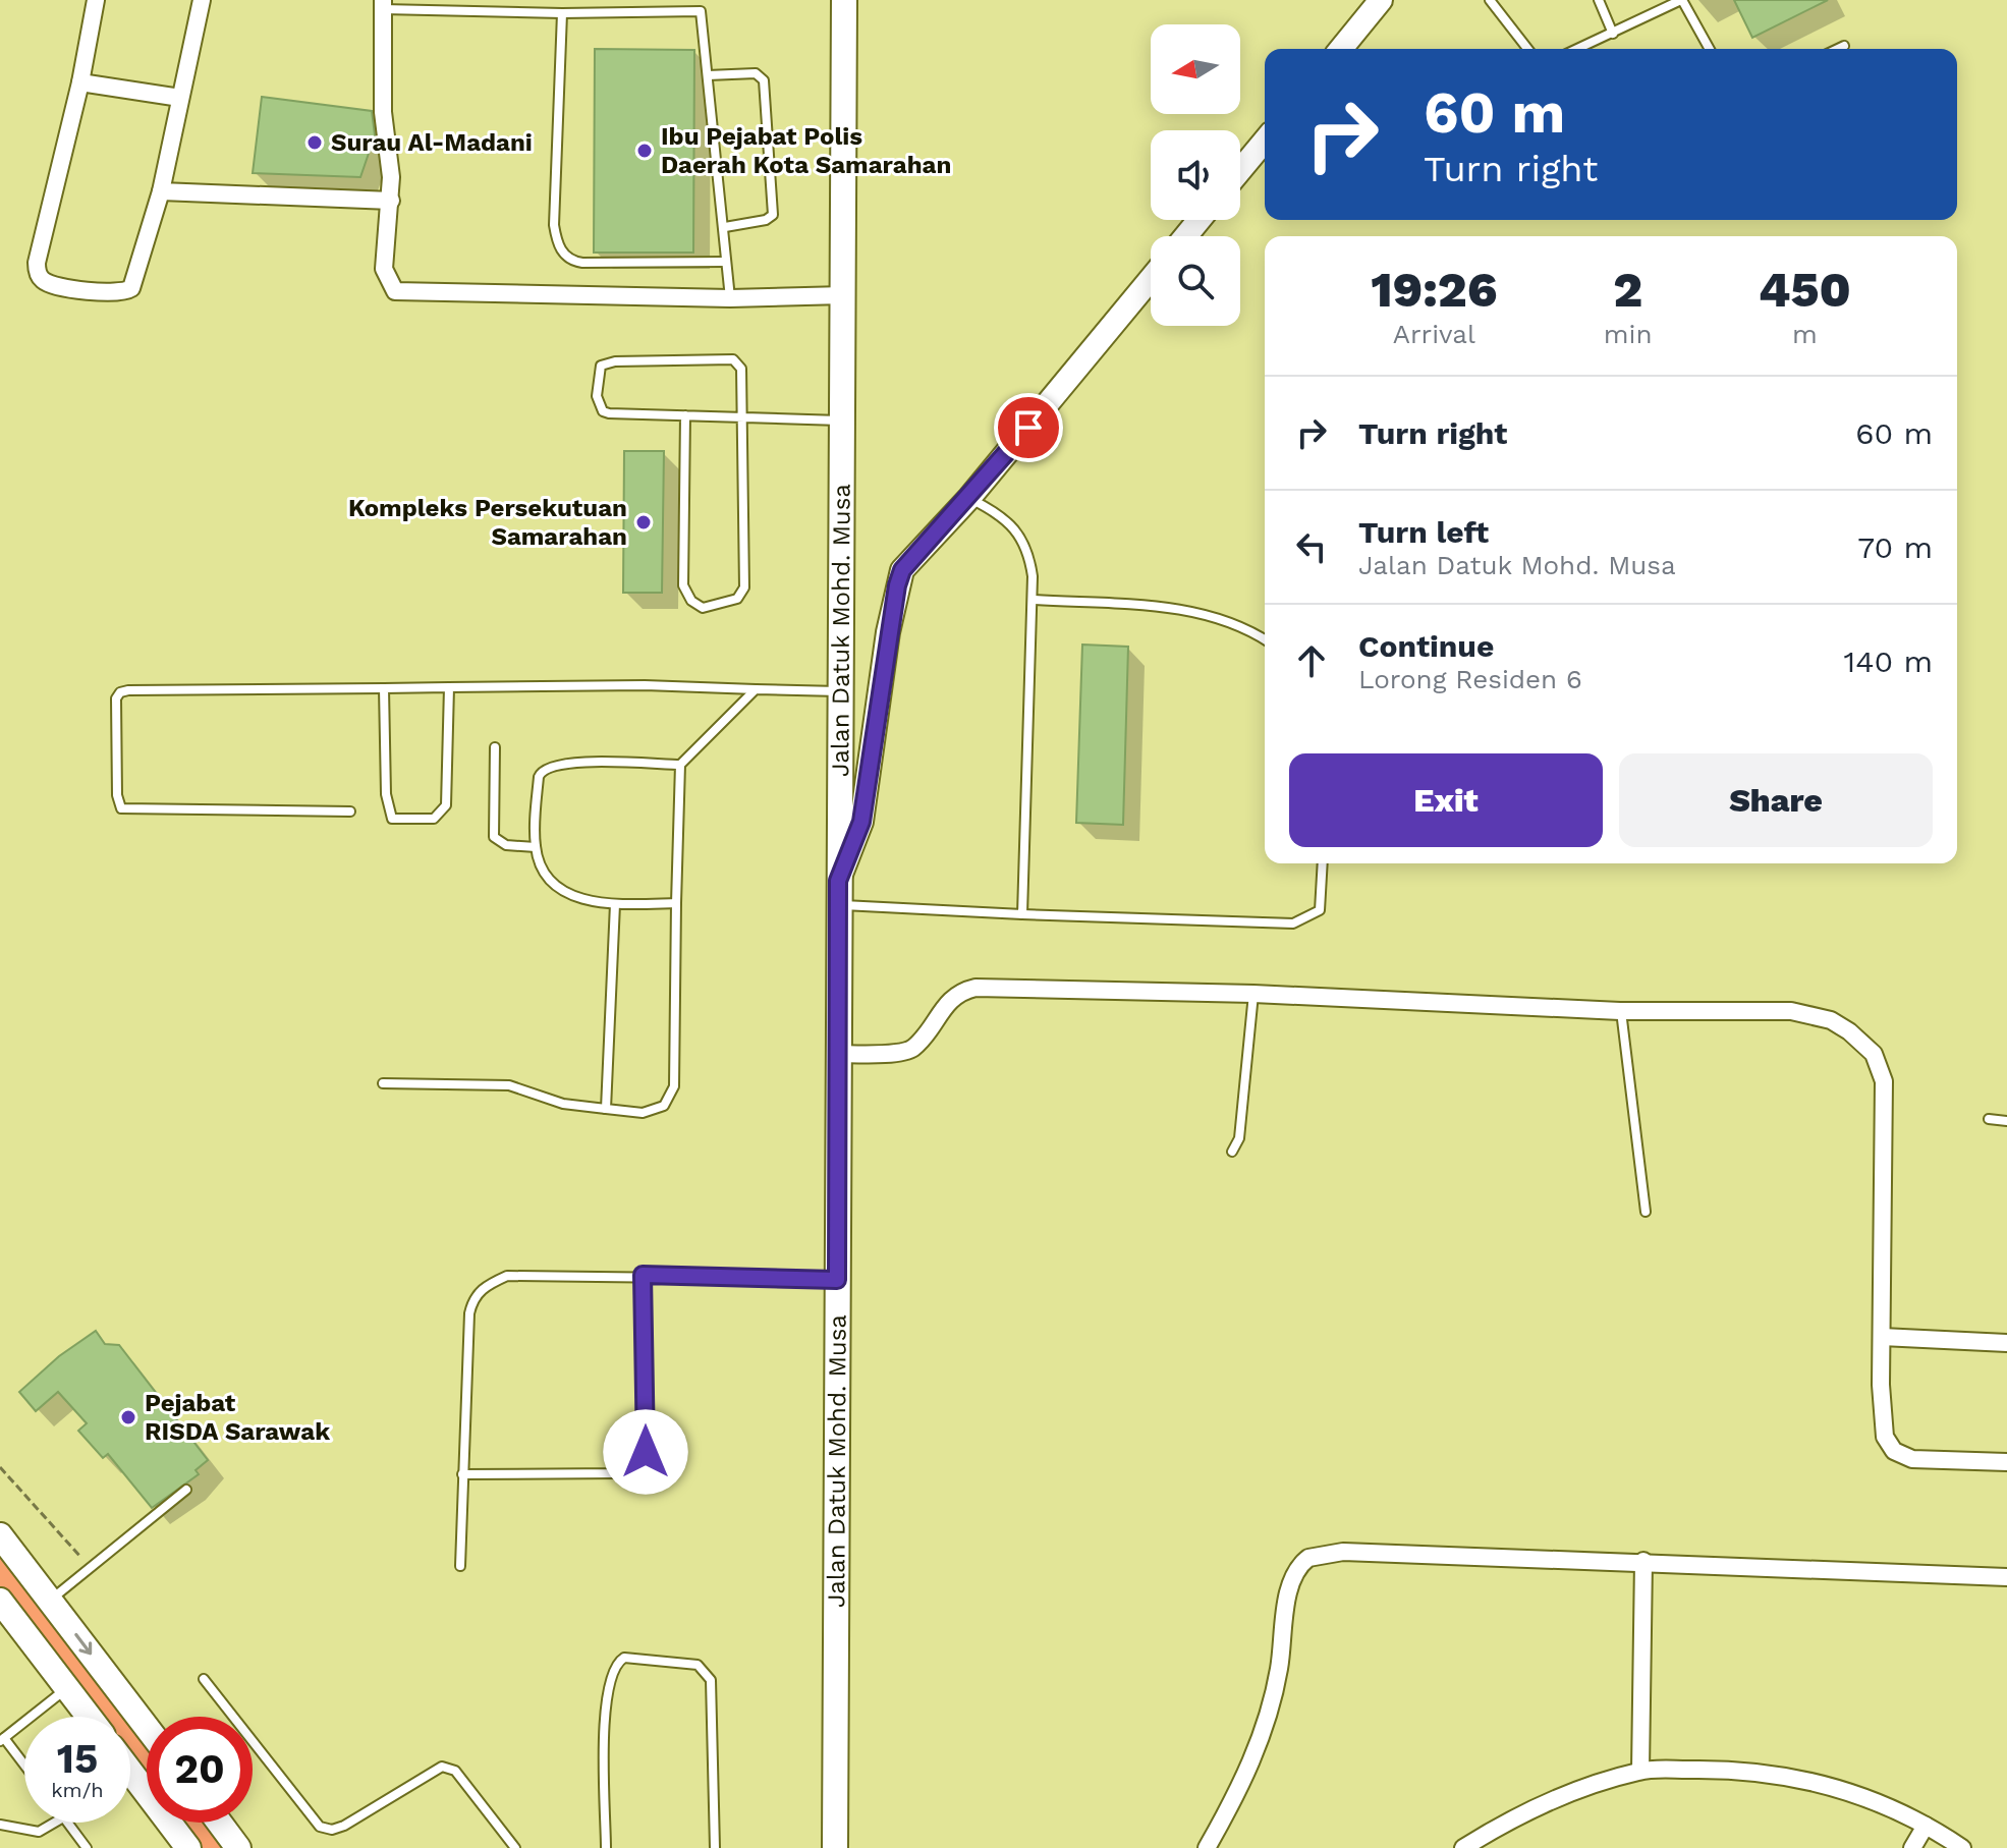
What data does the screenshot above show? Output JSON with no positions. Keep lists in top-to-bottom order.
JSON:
{
  "streets": {
    "main road": ["Jalan Datuk Mohd. Musa"]
  },
  "places": [
    "Surau Al-Madani",
    "Ibu Pejabat Polis Daerah Kota Samarahan",
    "Kompleks Persekutuan Samarahan",
    "Pejabat RISDA Sarawak"
  ],
  "north": "left",
  "page": {
    "turn": ["60 m", "Turn right"],
    "eta": [
      "19:26",
      "Arrival",
      "2",
      "min",
      "450",
      "m"
    ],
    "list": [
      {
        "name": "Turn right",
        "value": "60 m"
      },
      {
        "name": "Turn left",
        "note": "Jalan Datuk Mohd. Musa",
        "value": "70 m"
      },
      {
        "name": "Continue",
        "note": "Lorong Residen 6",
        "value": "140 m"
      }
    ],
    "buttons": ["Exit", "Share"],
    "speed": "15 km/h",
    "limit": "20"
  }
}
